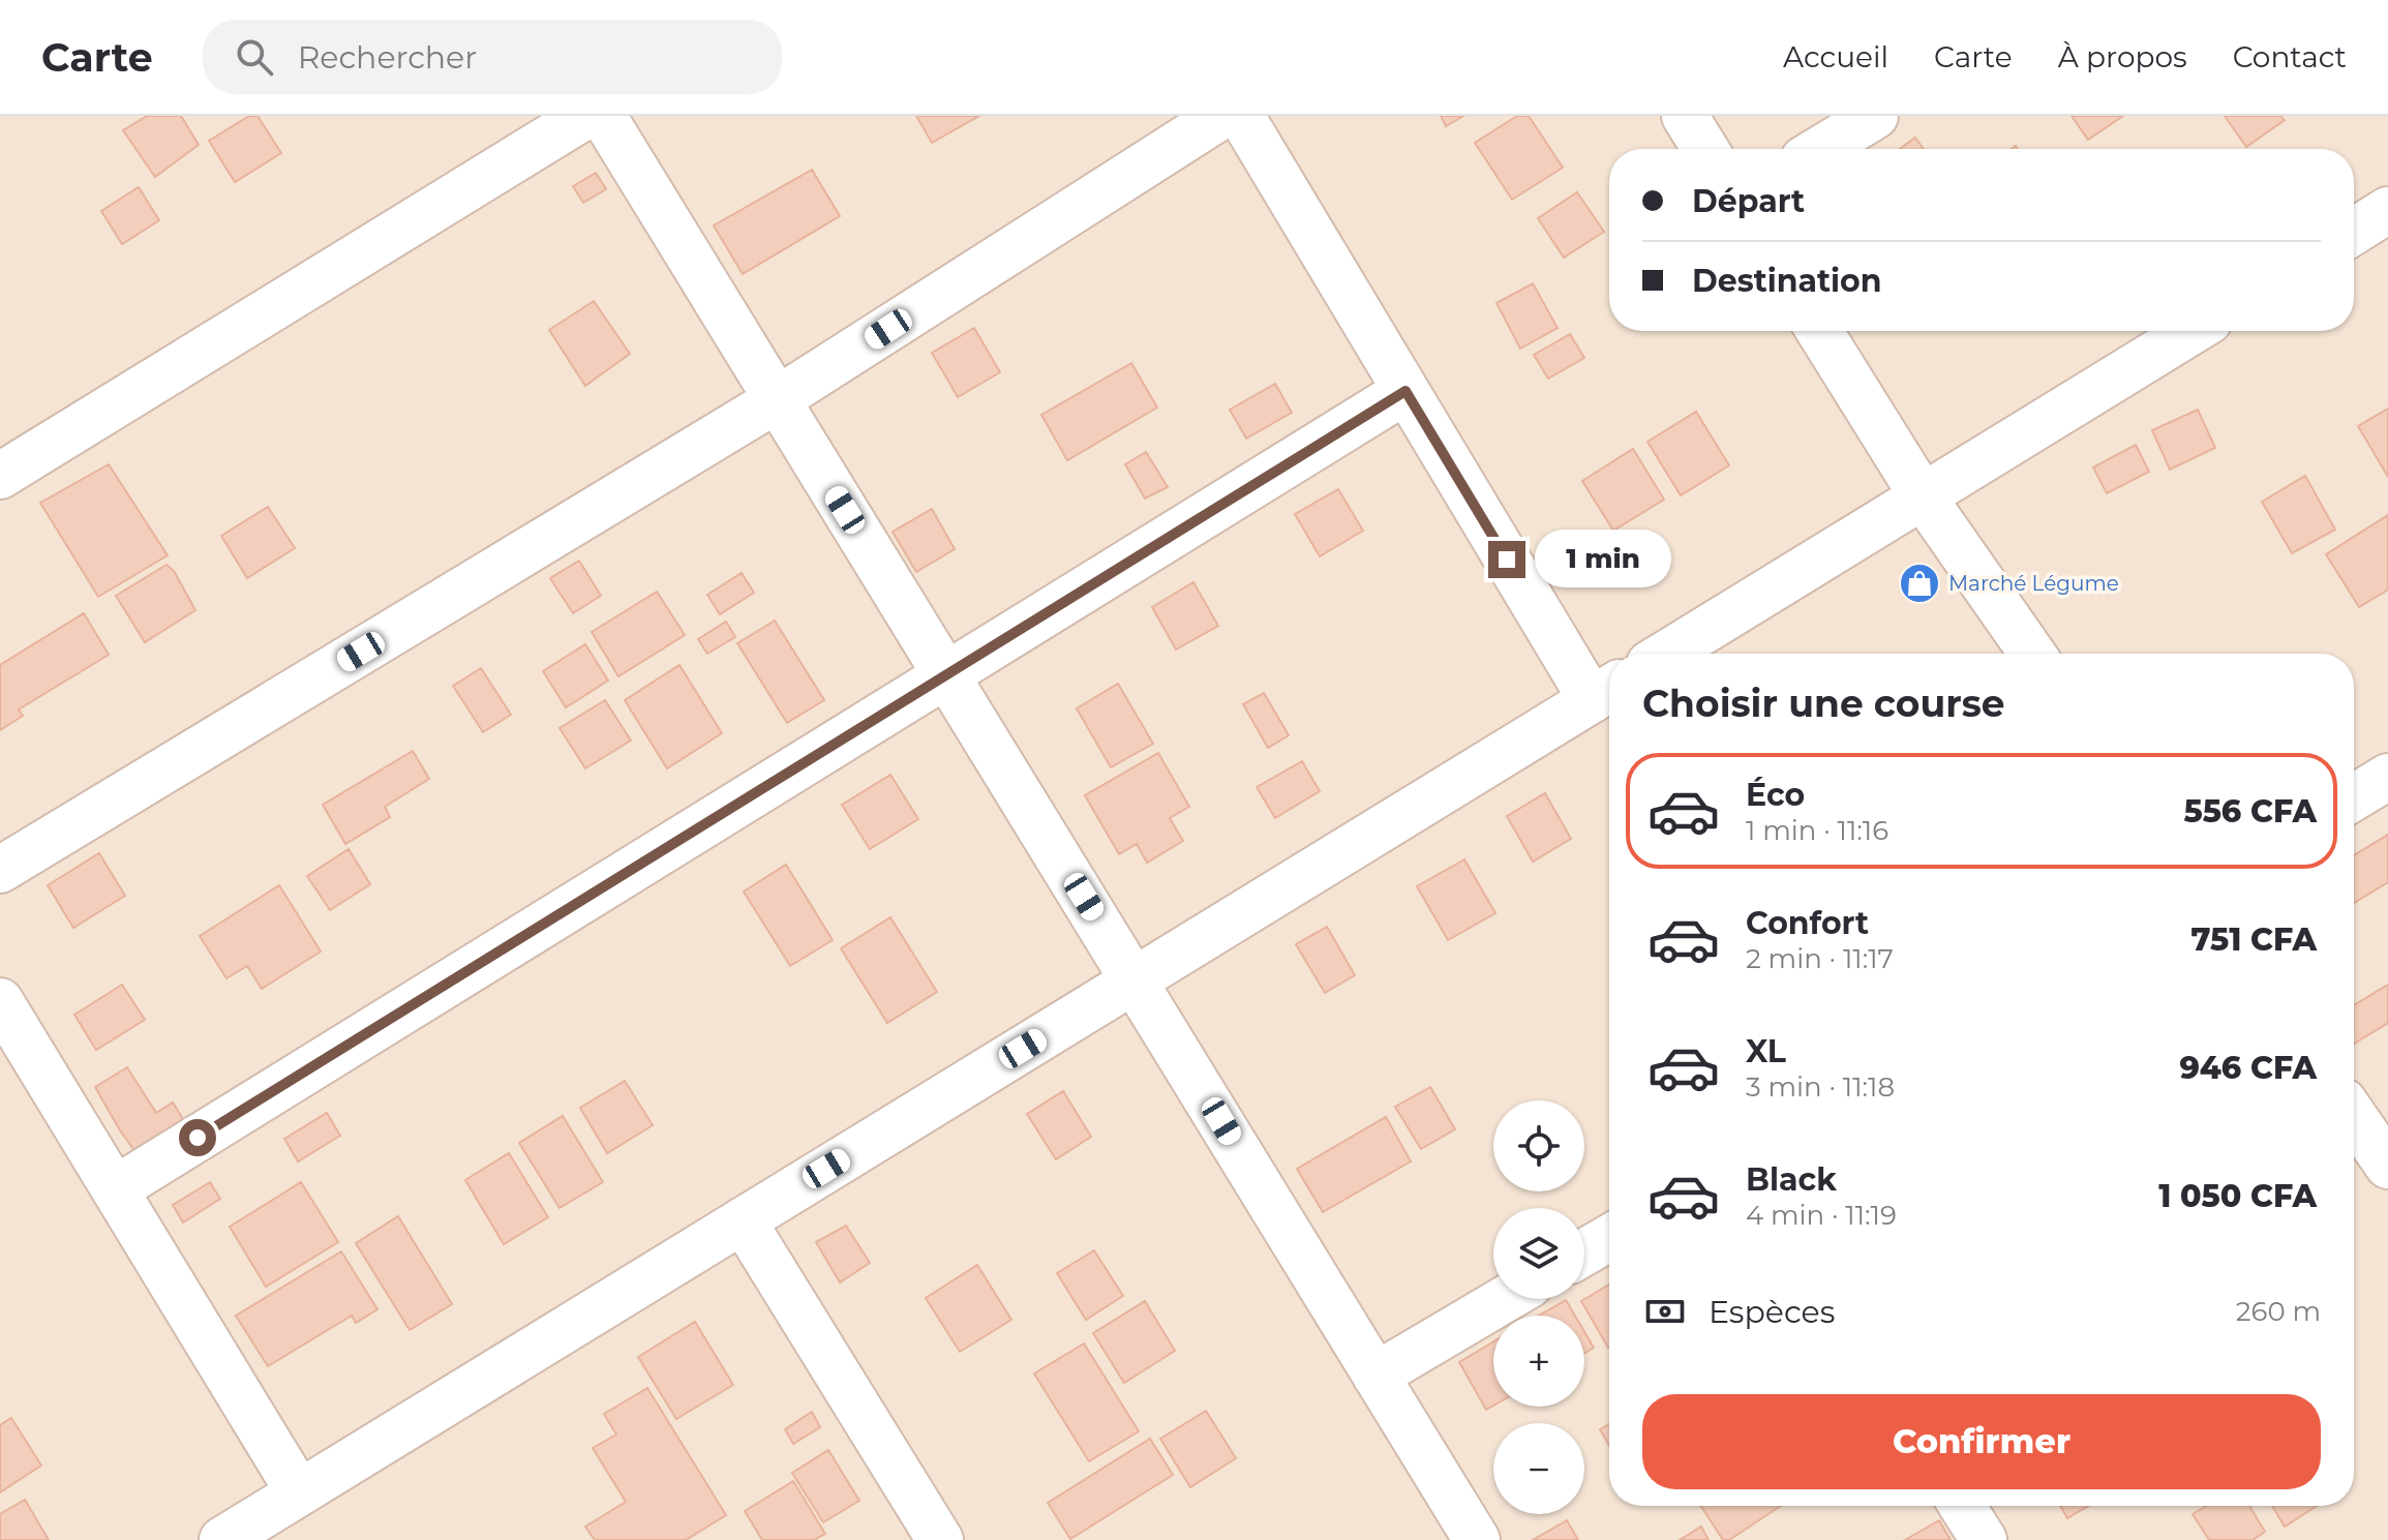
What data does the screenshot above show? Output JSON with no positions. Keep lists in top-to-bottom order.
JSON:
{
  "places": {
    "shop": ["Marché Légume"]
  },
  "page": {
    "header": "Carte",
    "search": "Rechercher",
    "nav": [
      "Accueil",
      "Carte",
      "À propos",
      "Contact"
    ],
    "banner": ["Départ", "Destination"],
    "bubble": "1 min",
    "heading": "Choisir une course",
    "list": [
      {
        "name": "Éco",
        "note": "1 min · 11:16",
        "value": "556 CFA"
      },
      {
        "name": "Confort",
        "note": "2 min · 11:17",
        "value": "751 CFA"
      },
      {
        "name": "XL",
        "note": "3 min · 11:18",
        "value": "946 CFA"
      },
      {
        "name": "Black",
        "note": "4 min · 11:19",
        "value": "1 050 CFA"
      }
    ],
    "map_buttons": ["+", "−"],
    "pay": ["Espèces", "260 m"],
    "buttons": "Confirmer"
  }
}
